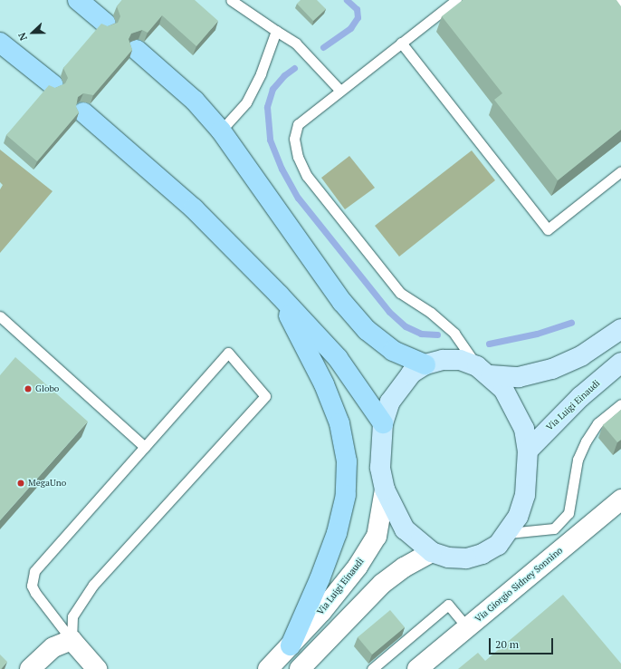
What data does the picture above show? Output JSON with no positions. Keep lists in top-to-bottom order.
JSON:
{
  "streets": {
    "main road": ["Via Luigi Einaudi", "Via Giorgio Sidney Sonnino"]
  },
  "places": ["Globo", "MegaUno"],
  "scale_bar": "20 m",
  "north": "left"
}
